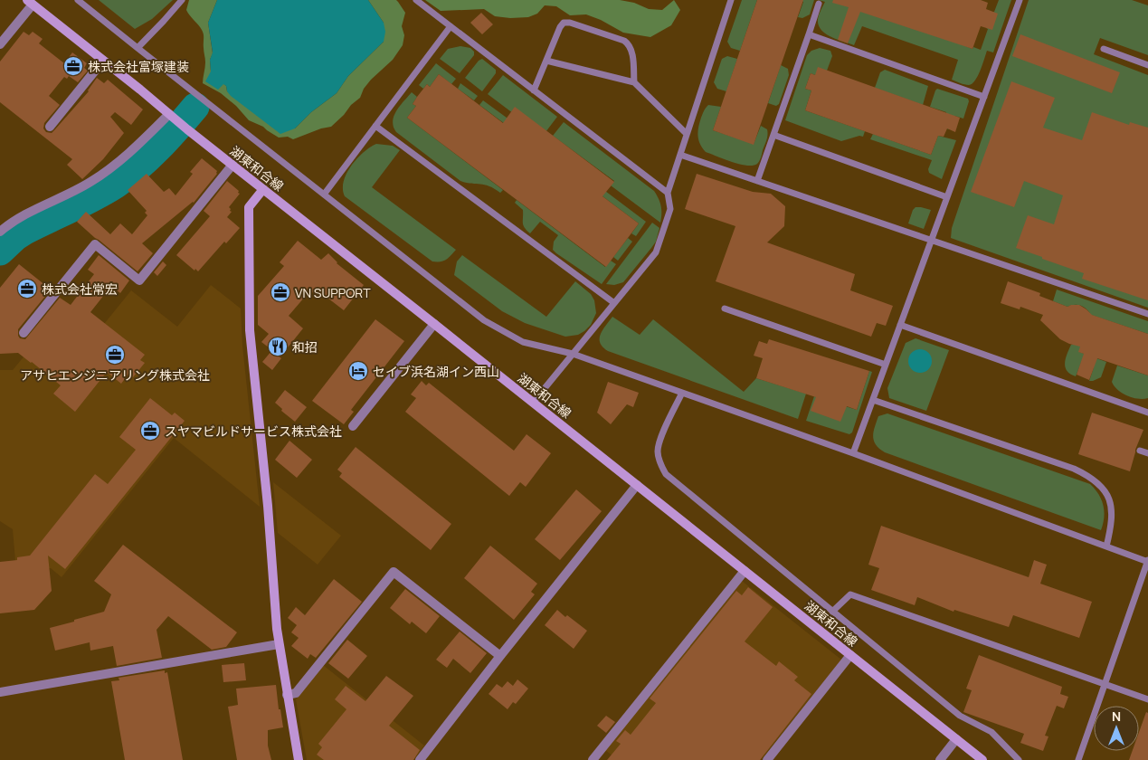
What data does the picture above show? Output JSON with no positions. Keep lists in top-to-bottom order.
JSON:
{
  "streets": {
    "main road": ["湖東和合線"]
  },
  "places": {
    "office": [
      "株式会社富塚建装",
      "株式会社常宏",
      "VN SUPPORT",
      "アサヒエンジニアリング株式会社",
      "スヤマビルドサービス株式会社"
    ],
    "restaurant": ["和招"],
    "hotel": ["セイブ浜名湖イン西山"]
  },
  "north": "top"
}
